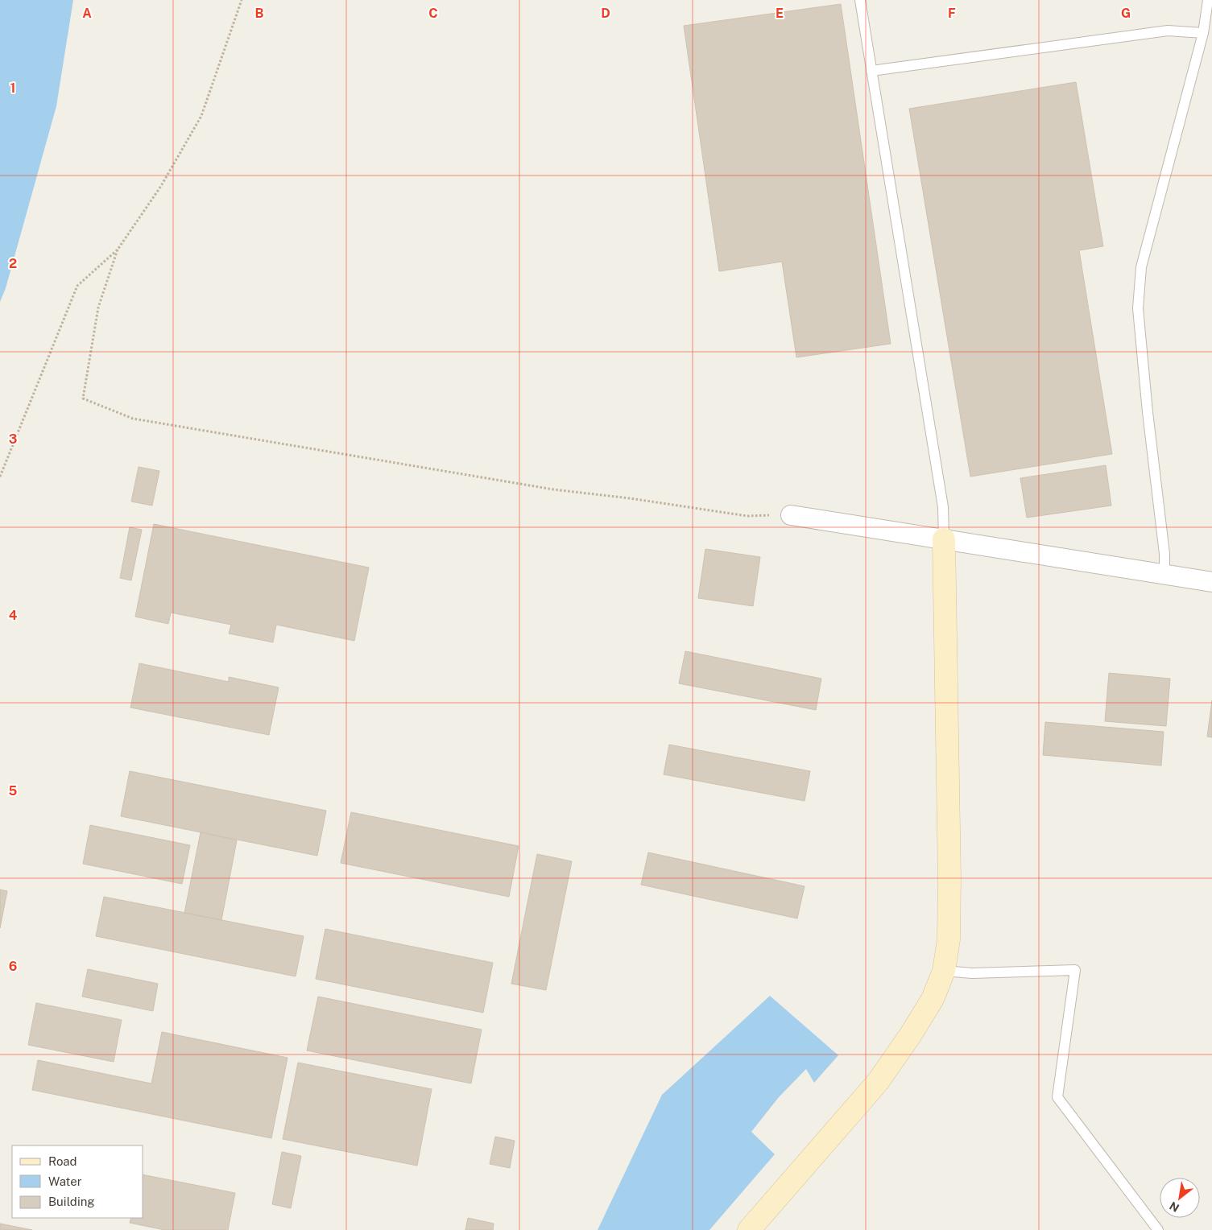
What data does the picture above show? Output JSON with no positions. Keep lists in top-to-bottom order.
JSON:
{
  "legend": ["Road", "Water", "Building"],
  "north": "bottom left",
  "grid": {
    "columns": [
      "A",
      "B",
      "C",
      "D",
      "E",
      "F",
      "G"
    ],
    "rows": [
      "1",
      "2",
      "3",
      "4",
      "5",
      "6"
    ]
  }
}
